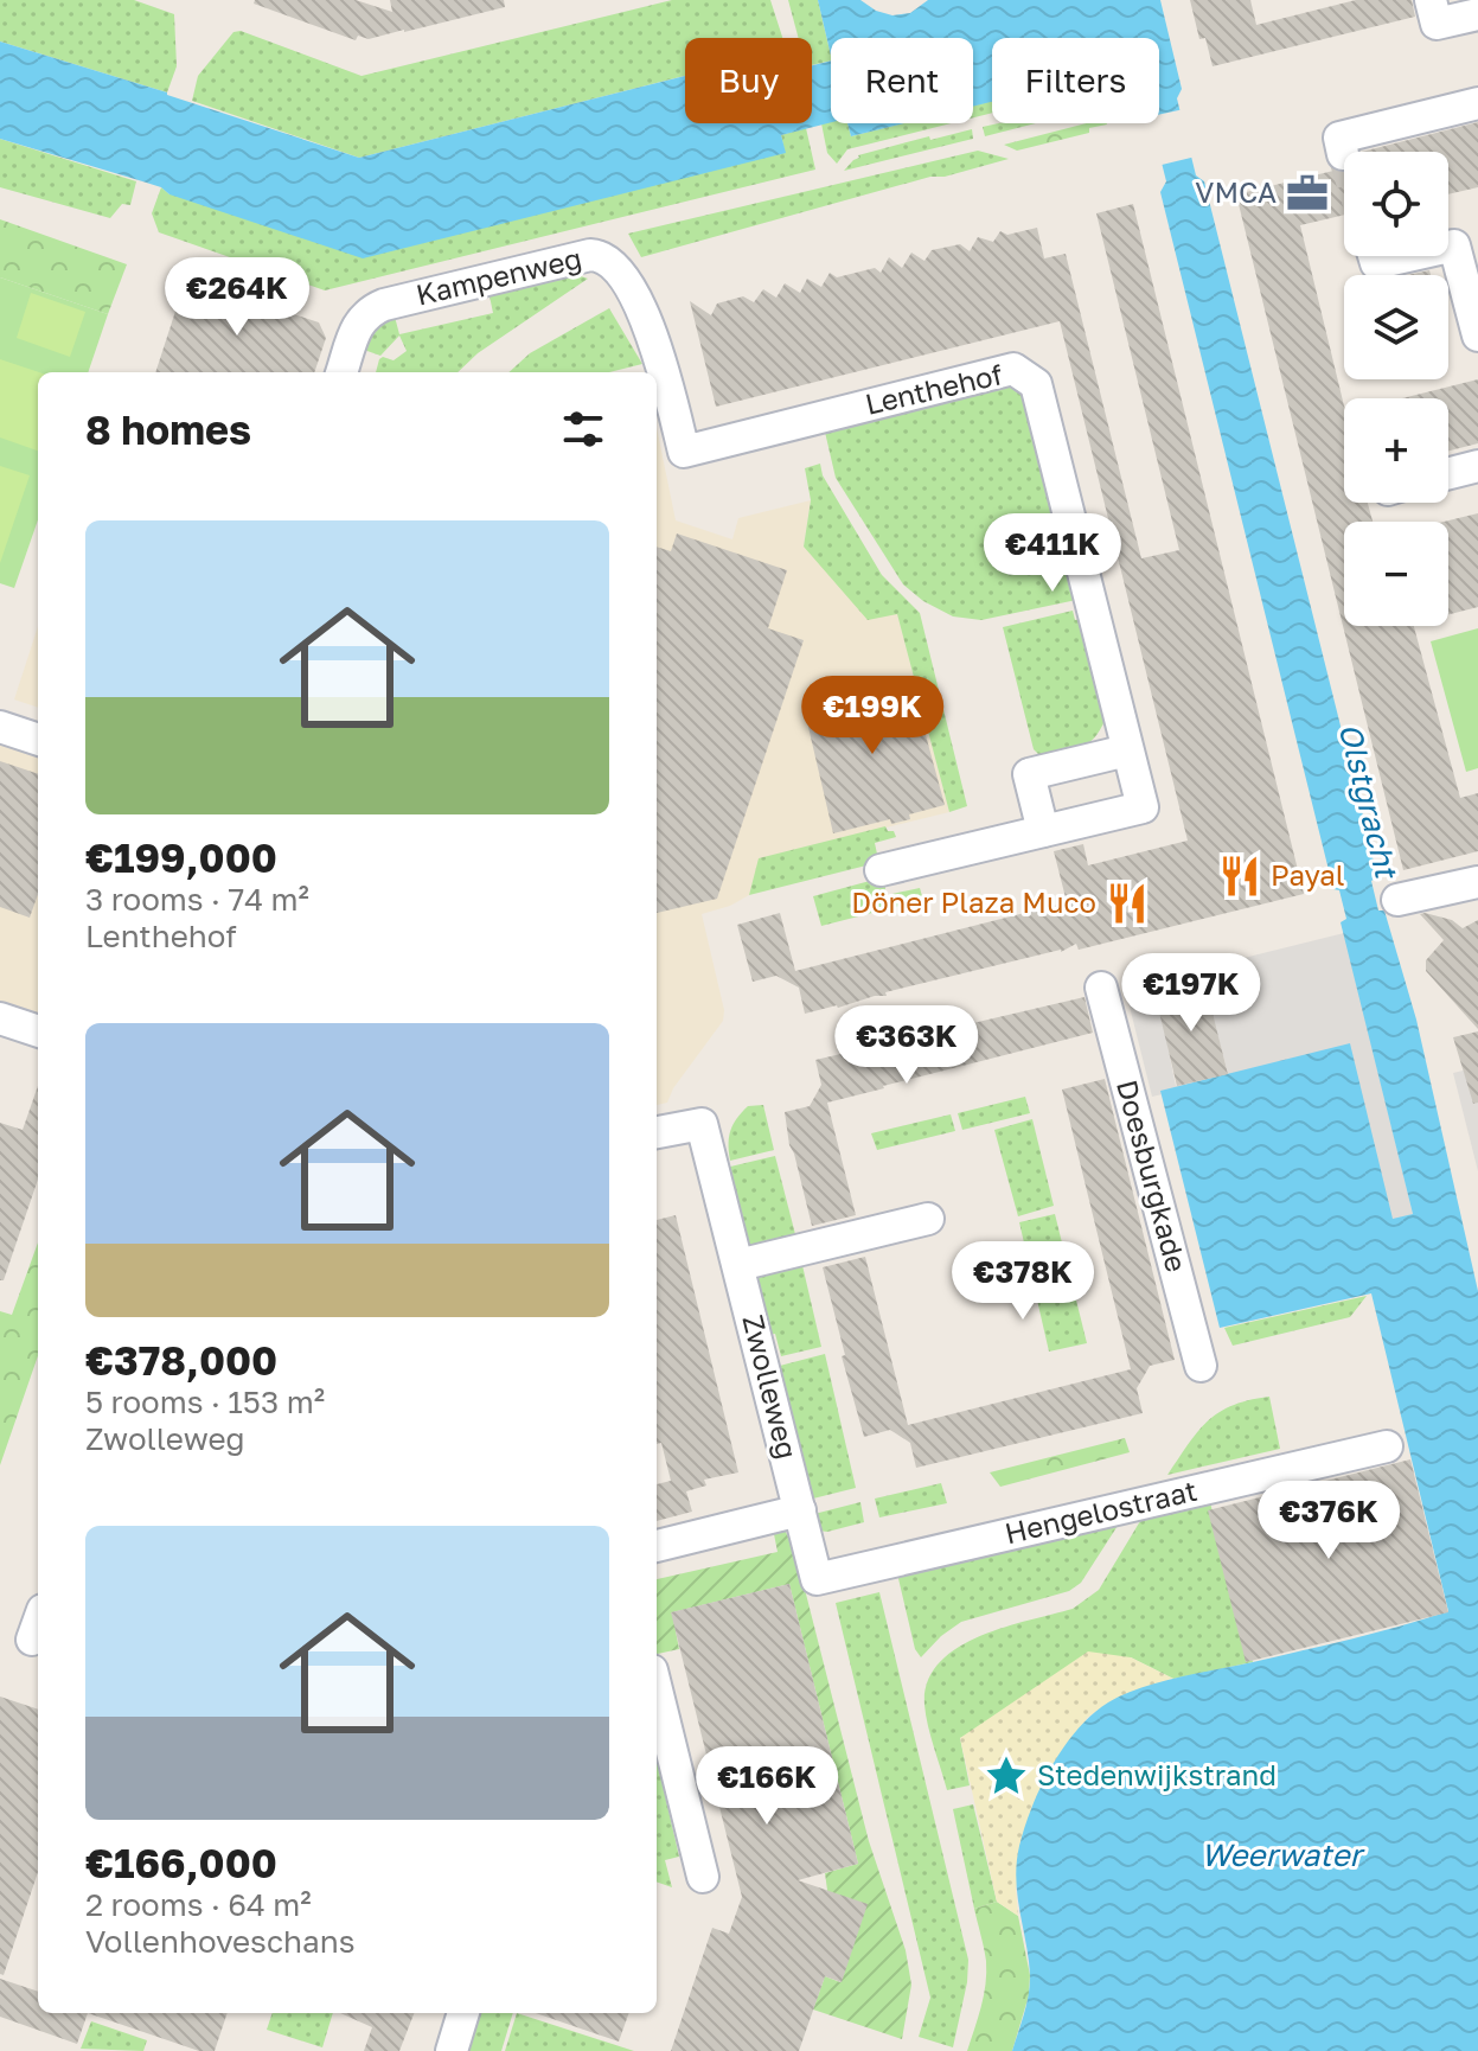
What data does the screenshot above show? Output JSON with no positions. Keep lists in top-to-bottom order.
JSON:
{
  "streets": {
    "street": [
      "Kampenweg",
      "Lenthehof",
      "Doesburgkade",
      "Zwolleweg",
      "Hengelostraat"
    ]
  },
  "crossings": [
    ["Kampenweg", "Lenthehof"],
    ["Zwolleweg", "Hengelostraat"]
  ],
  "water": ["Olstgracht", "Weerwater"],
  "places": {
    "office": ["VMCA"],
    "restaurant": ["Payal", "Döner Plaza Muco"],
    "place": ["Stedenwijkstrand"]
  },
  "page": {
    "chip": ["Buy", "Rent", "Filters"],
    "map_buttons": ["+", "−"],
    "price": [
      "€264K",
      "€411K",
      "€199K",
      "€197K",
      "€363K",
      "€378K",
      "€376K",
      "€166K"
    ],
    "heading": "8 homes",
    "list": [
      {
        "name": "€199,000",
        "note": "3 rooms · 74 m² · Lenthehof"
      },
      {
        "name": "€378,000",
        "note": "5 rooms · 153 m² · Zwolleweg"
      },
      {
        "name": "€166,000",
        "note": "2 rooms · 64 m² · Vollenhoveschans"
      }
    ]
  }
}
